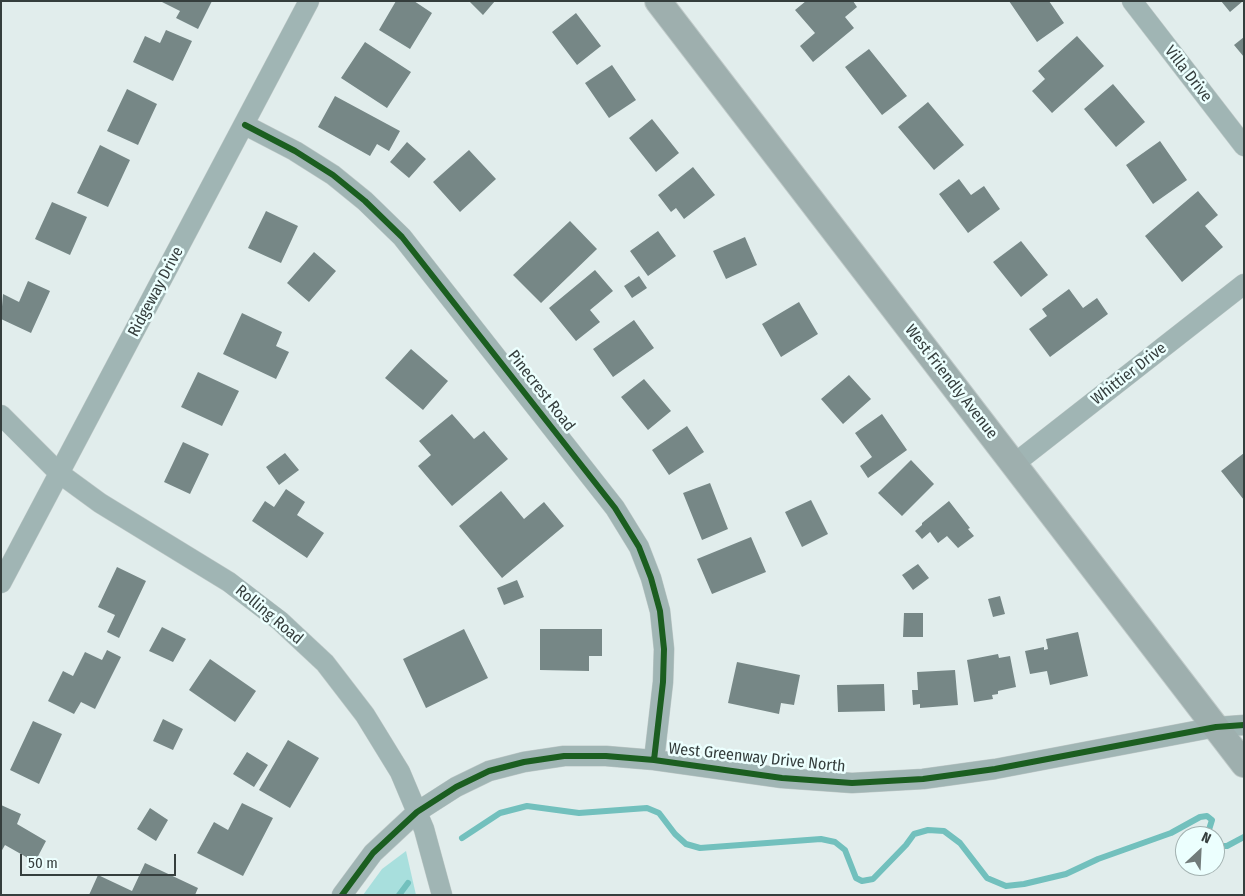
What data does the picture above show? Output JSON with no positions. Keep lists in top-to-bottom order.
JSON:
{
  "streets": {
    "main road": ["West Friendly Avenue"],
    "street": [
      "Villa Drive",
      "Ridgeway Drive",
      "Whittier Drive",
      "Pinecrest Road",
      "Rolling Road",
      "West Greenway Drive North"
    ]
  },
  "crossings": [
    ["Ridgeway Drive", "Pinecrest Road"],
    ["Ridgeway Drive", "Rolling Road"],
    ["Whittier Drive", "West Friendly Avenue"],
    ["West Friendly Avenue", "West Greenway Drive North"],
    ["Pinecrest Road", "West Greenway Drive North"],
    ["Rolling Road", "West Greenway Drive North"]
  ],
  "scale_bar": "50 m",
  "north": "top right"
}
